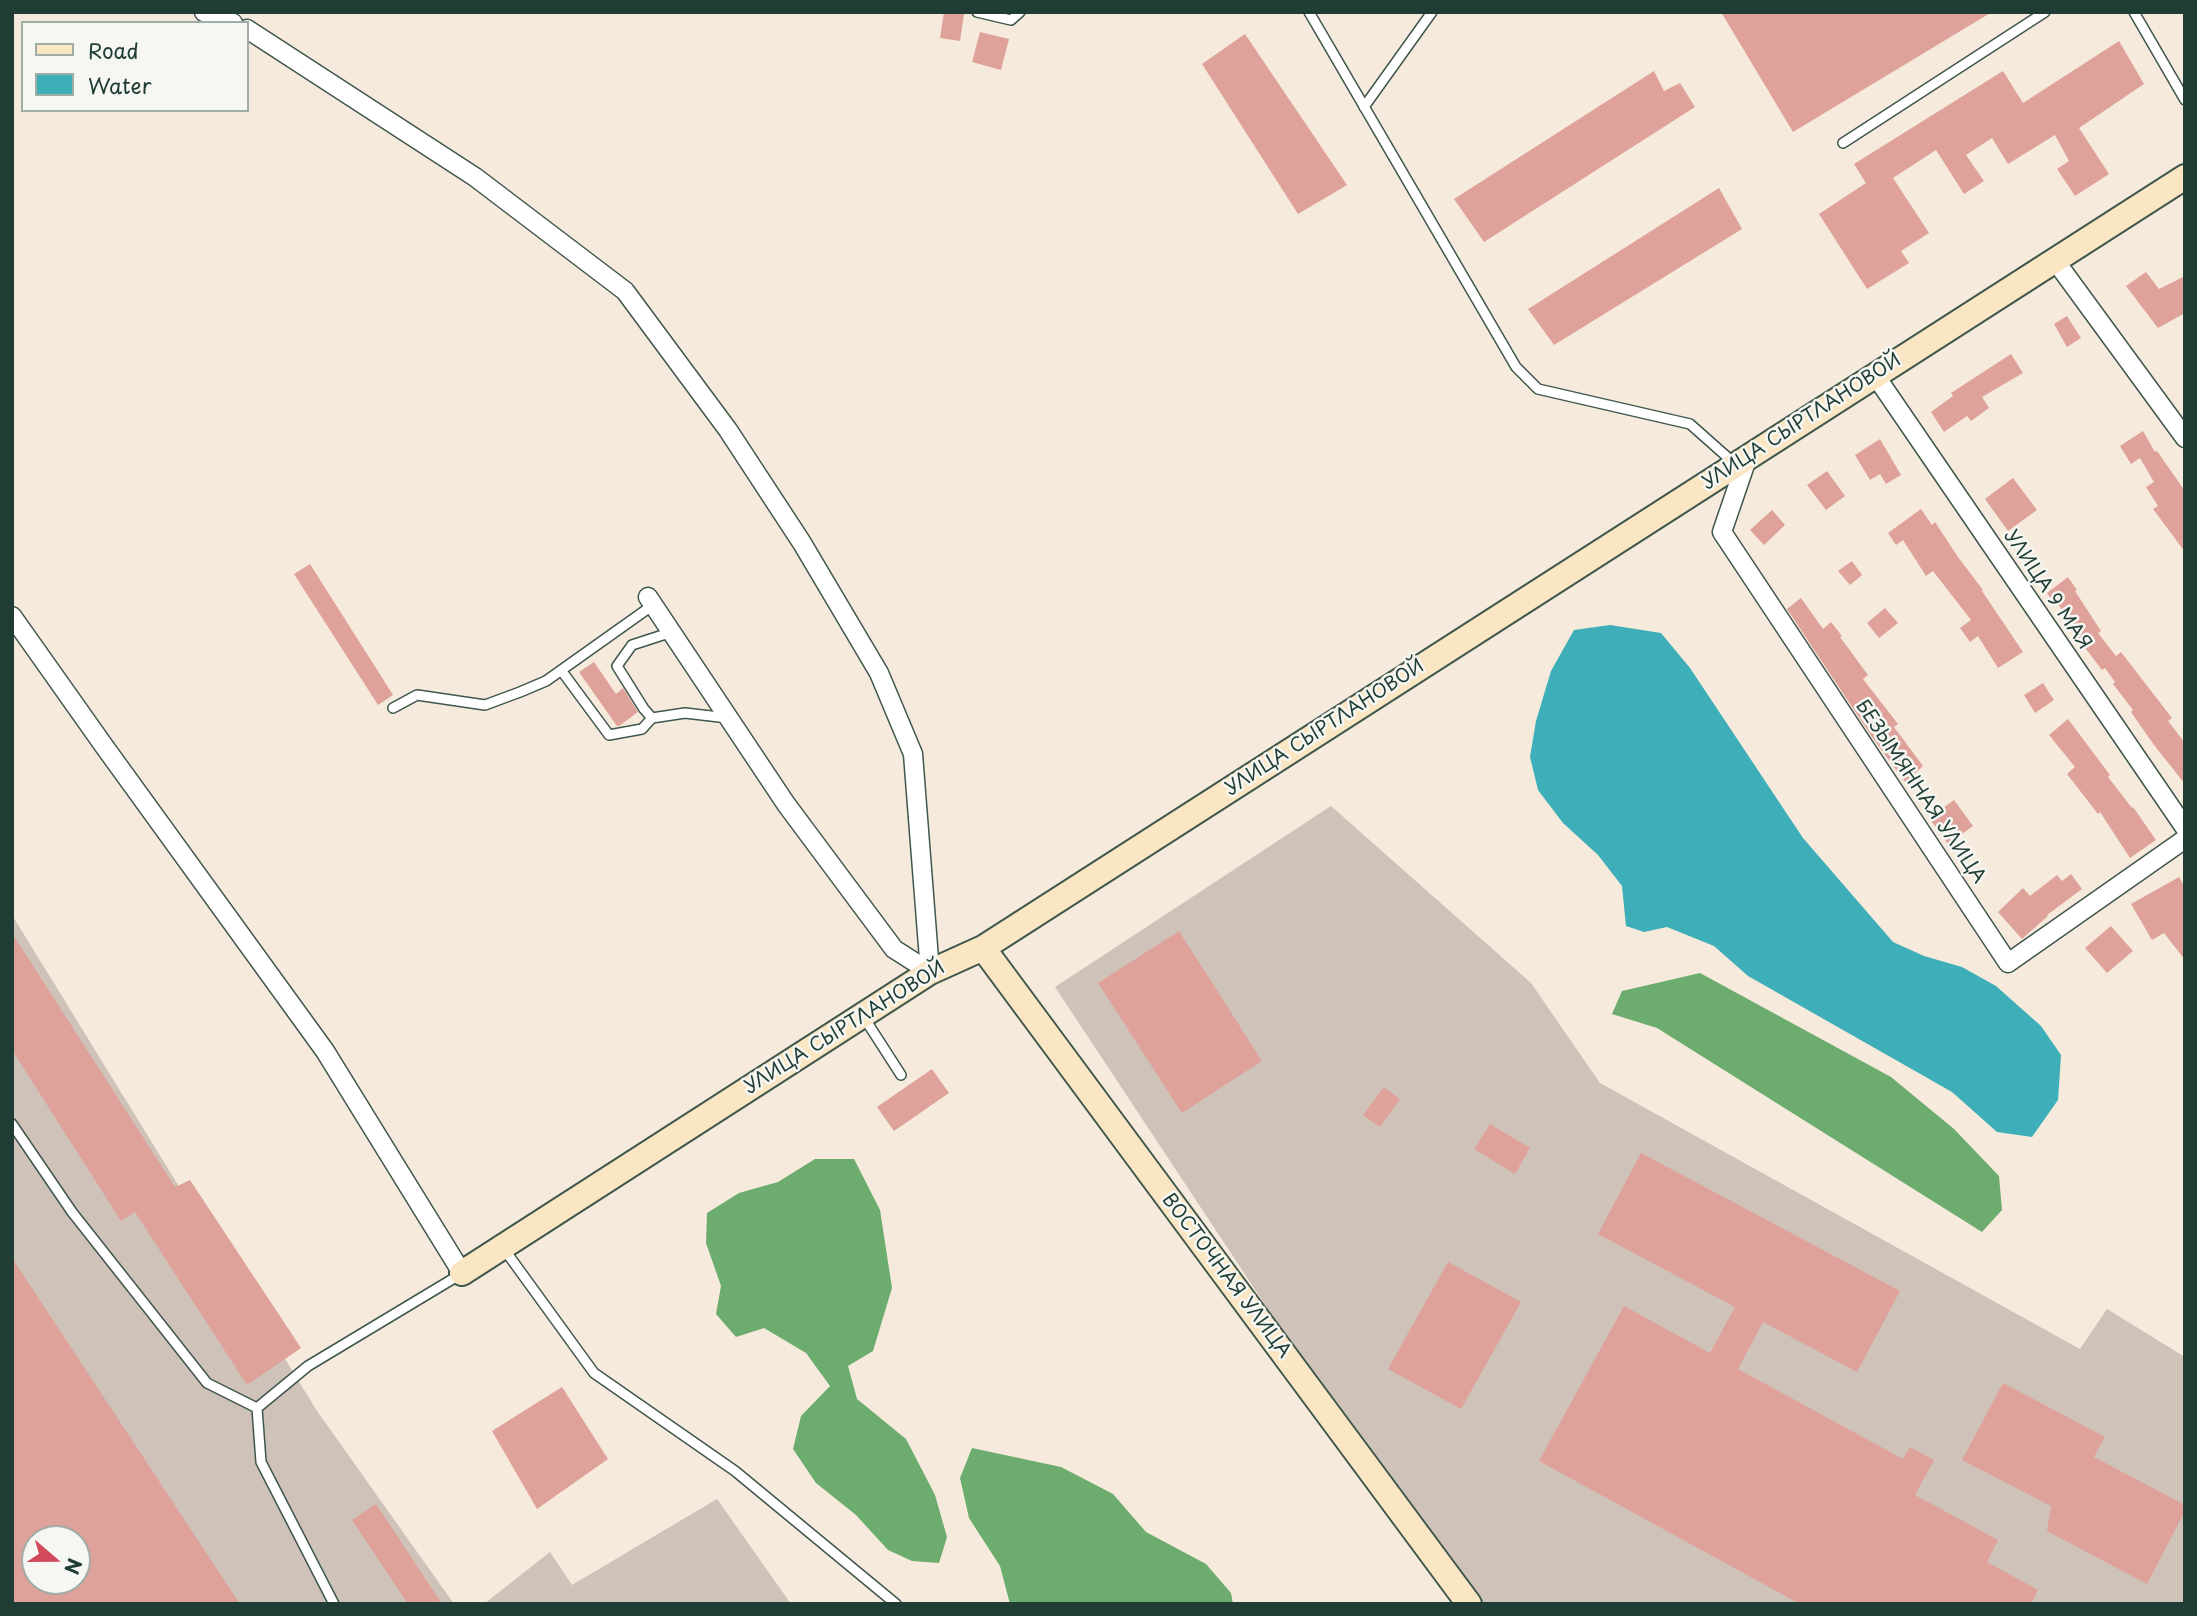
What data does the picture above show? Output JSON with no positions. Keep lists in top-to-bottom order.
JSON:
{
  "streets": {
    "street": [
      "УЛИЦА СЫРТЛАНОВОЙ",
      "УЛИЦА 9 МАЯ",
      "БЕЗЫМЯННАЯ УЛИЦА",
      "ВОСТОЧНАЯ УЛИЦА"
    ]
  },
  "crossings": [
    ["УЛИЦА СЫРТЛАНОВОЙ", "УЛИЦА 9 МАЯ"],
    ["УЛИЦА СЫРТЛАНОВОЙ", "БЕЗЫМЯННАЯ УЛИЦА"],
    ["УЛИЦА СЫРТЛАНОВОЙ", "ВОСТОЧНАЯ УЛИЦА"]
  ],
  "legend": ["Road", "Water"],
  "north": "right"
}
